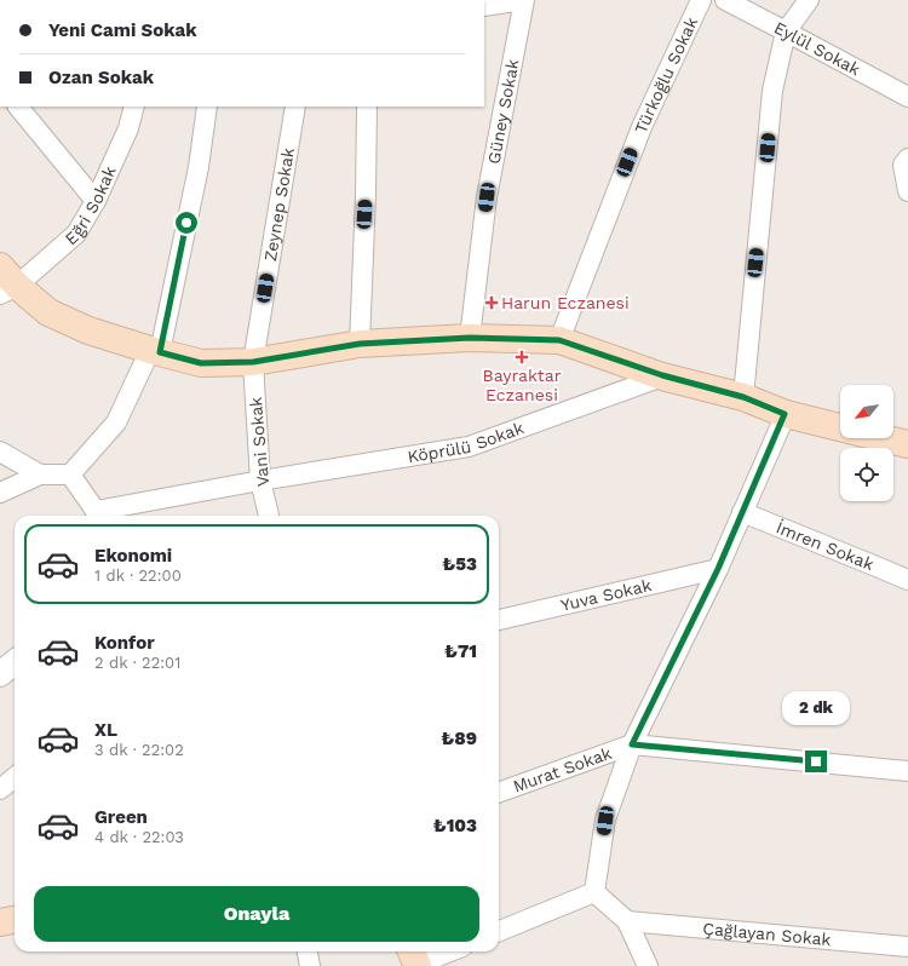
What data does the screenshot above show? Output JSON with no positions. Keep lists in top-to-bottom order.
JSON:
{
  "streets": {
    "street": [
      "Eylül Sokak",
      "Türkoğlu Sokak",
      "Güney Sokak",
      "Eğri Sokak",
      "Zeynep Sokak",
      "Köprülü Sokak",
      "Vani Sokak",
      "İmren Sokak",
      "Yuva Sokak",
      "Murat Sokak",
      "Çağlayan Sokak"
    ]
  },
  "crossings": [
    ["Zeynep Sokak", "Vani Sokak"],
    ["Köprülü Sokak", "Vani Sokak"]
  ],
  "places": {
    "health": ["Harun Eczanesi", "Bayraktar Eczanesi"]
  },
  "north": "bottom left",
  "page": {
    "banner": ["Yeni Cami Sokak", "Ozan Sokak"],
    "list": [
      {
        "name": "Ekonomi",
        "note": "1 dk · 22:00",
        "value": "₺53"
      },
      {
        "name": "Konfor",
        "note": "2 dk · 22:01",
        "value": "₺71"
      },
      {
        "name": "XL",
        "note": "3 dk · 22:02",
        "value": "₺89"
      },
      {
        "name": "Green",
        "note": "4 dk · 22:03",
        "value": "₺103"
      }
    ],
    "bubble": "2 dk",
    "buttons": "Onayla"
  }
}
